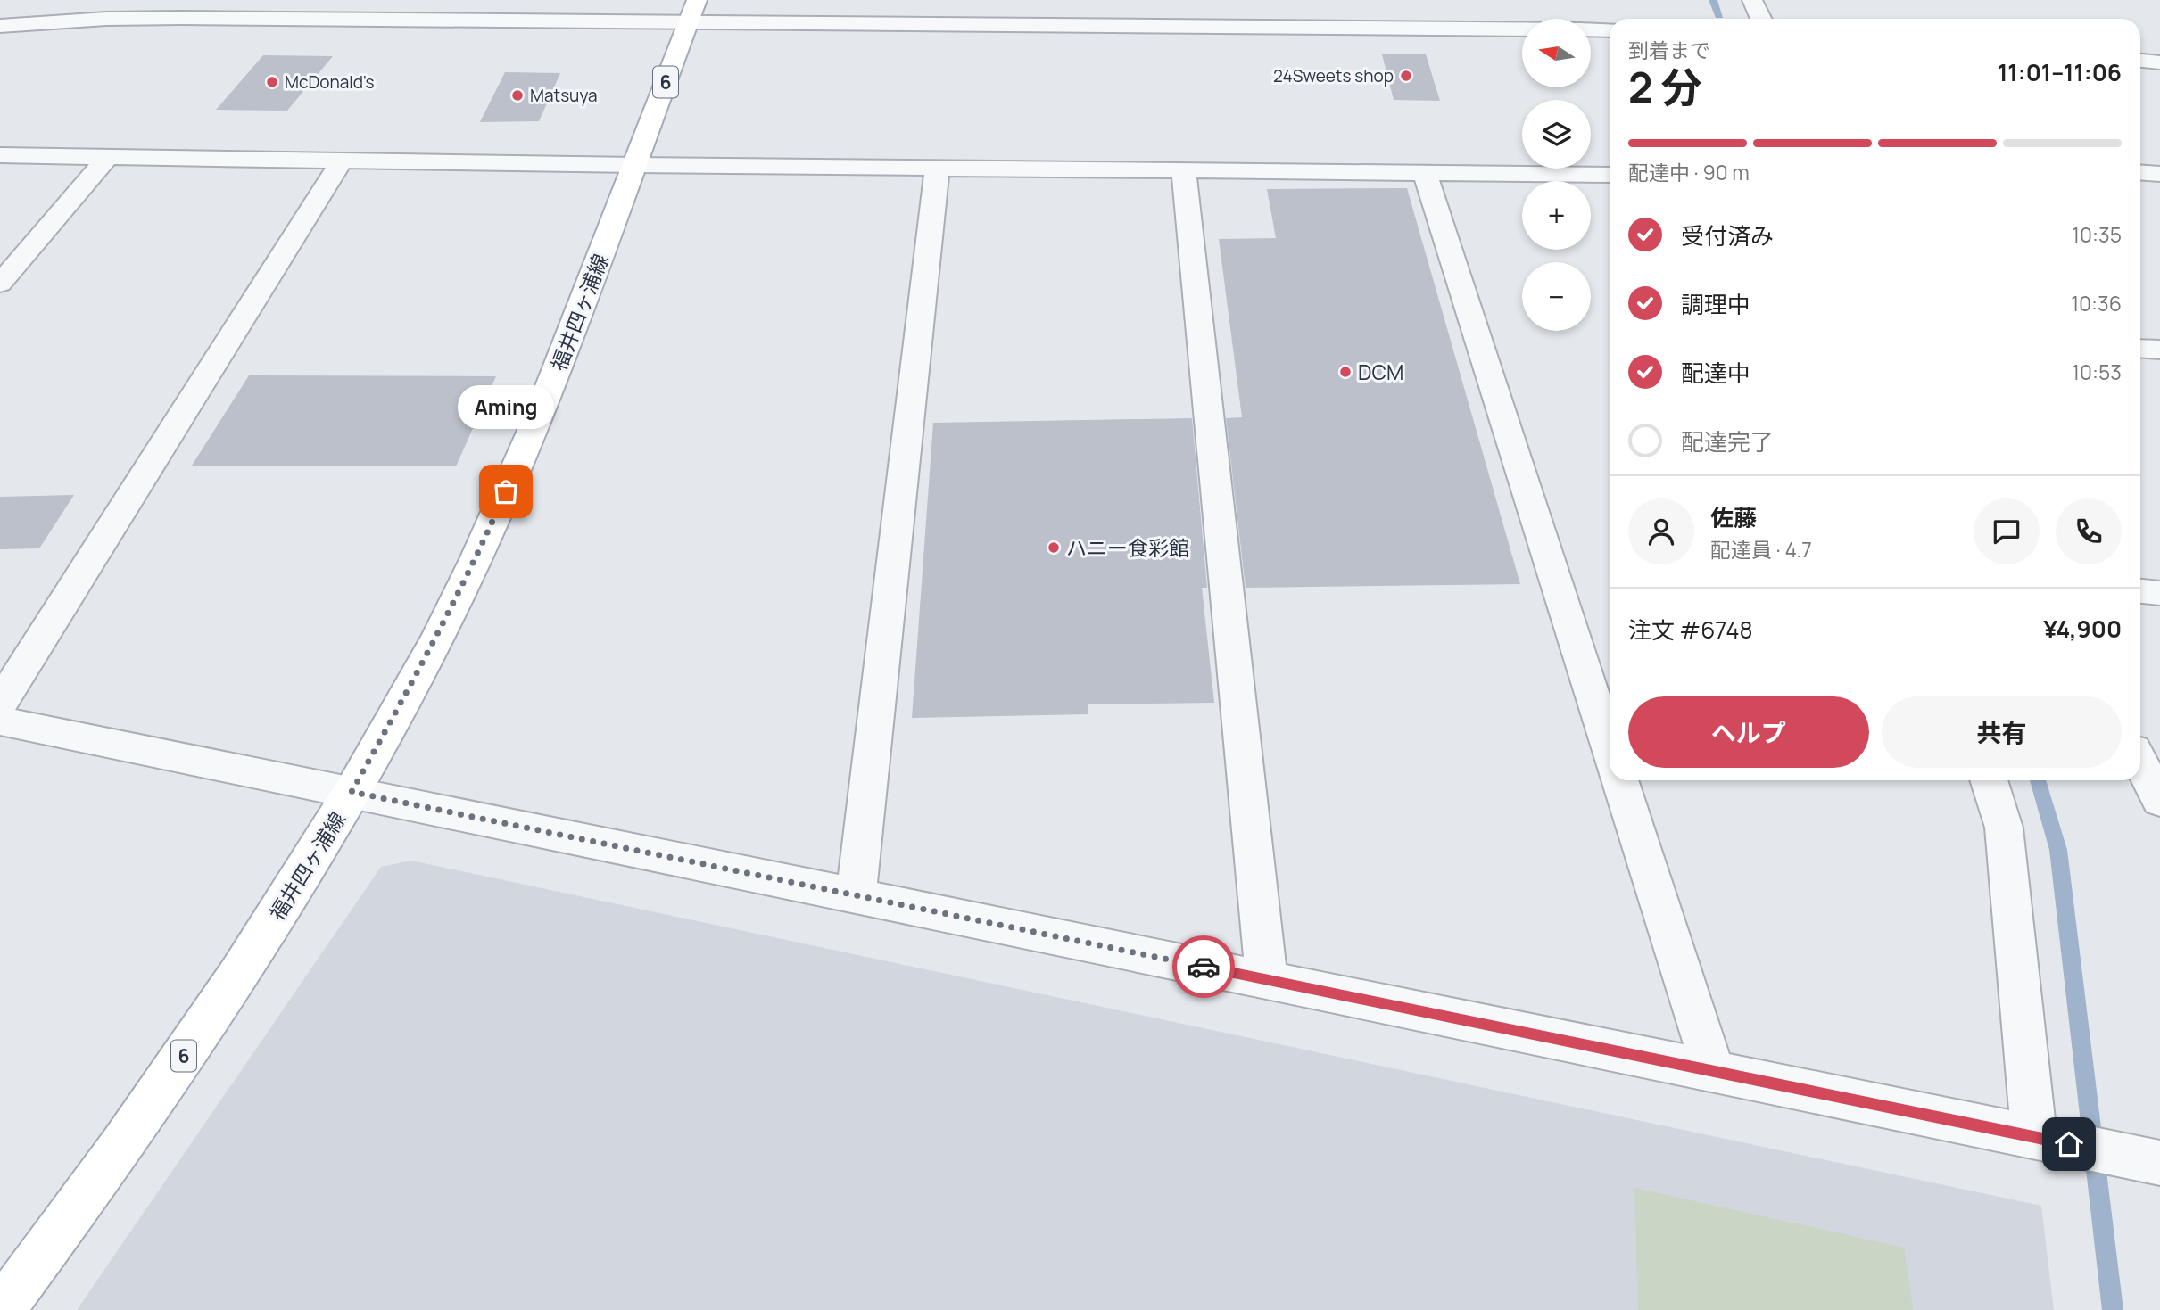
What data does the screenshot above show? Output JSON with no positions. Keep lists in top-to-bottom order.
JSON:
{
  "streets": {
    "main road": ["6", "福井四ヶ浦線"]
  },
  "places": [
    "24Sweets shop",
    "McDonald's",
    "Matsuya",
    "DCM",
    "Aming",
    "ハニー食彩館"
  ],
  "north": "left",
  "page": {
    "map_buttons": ["+", "−"],
    "heading": ["2 分", "到着まで", "11:01–11:06"],
    "panel": [
      "佐藤",
      "配達員 · 4.7",
      "注文 #6748",
      "¥4,900"
    ],
    "bar": "配達中 · 90 m",
    "list": [
      ["受付済み", "10:35"],
      ["調理中", "10:36"],
      ["配達中", "10:53"],
      "配達完了"
    ],
    "bubble": "Aming",
    "buttons": ["ヘルプ", "共有"]
  }
}
